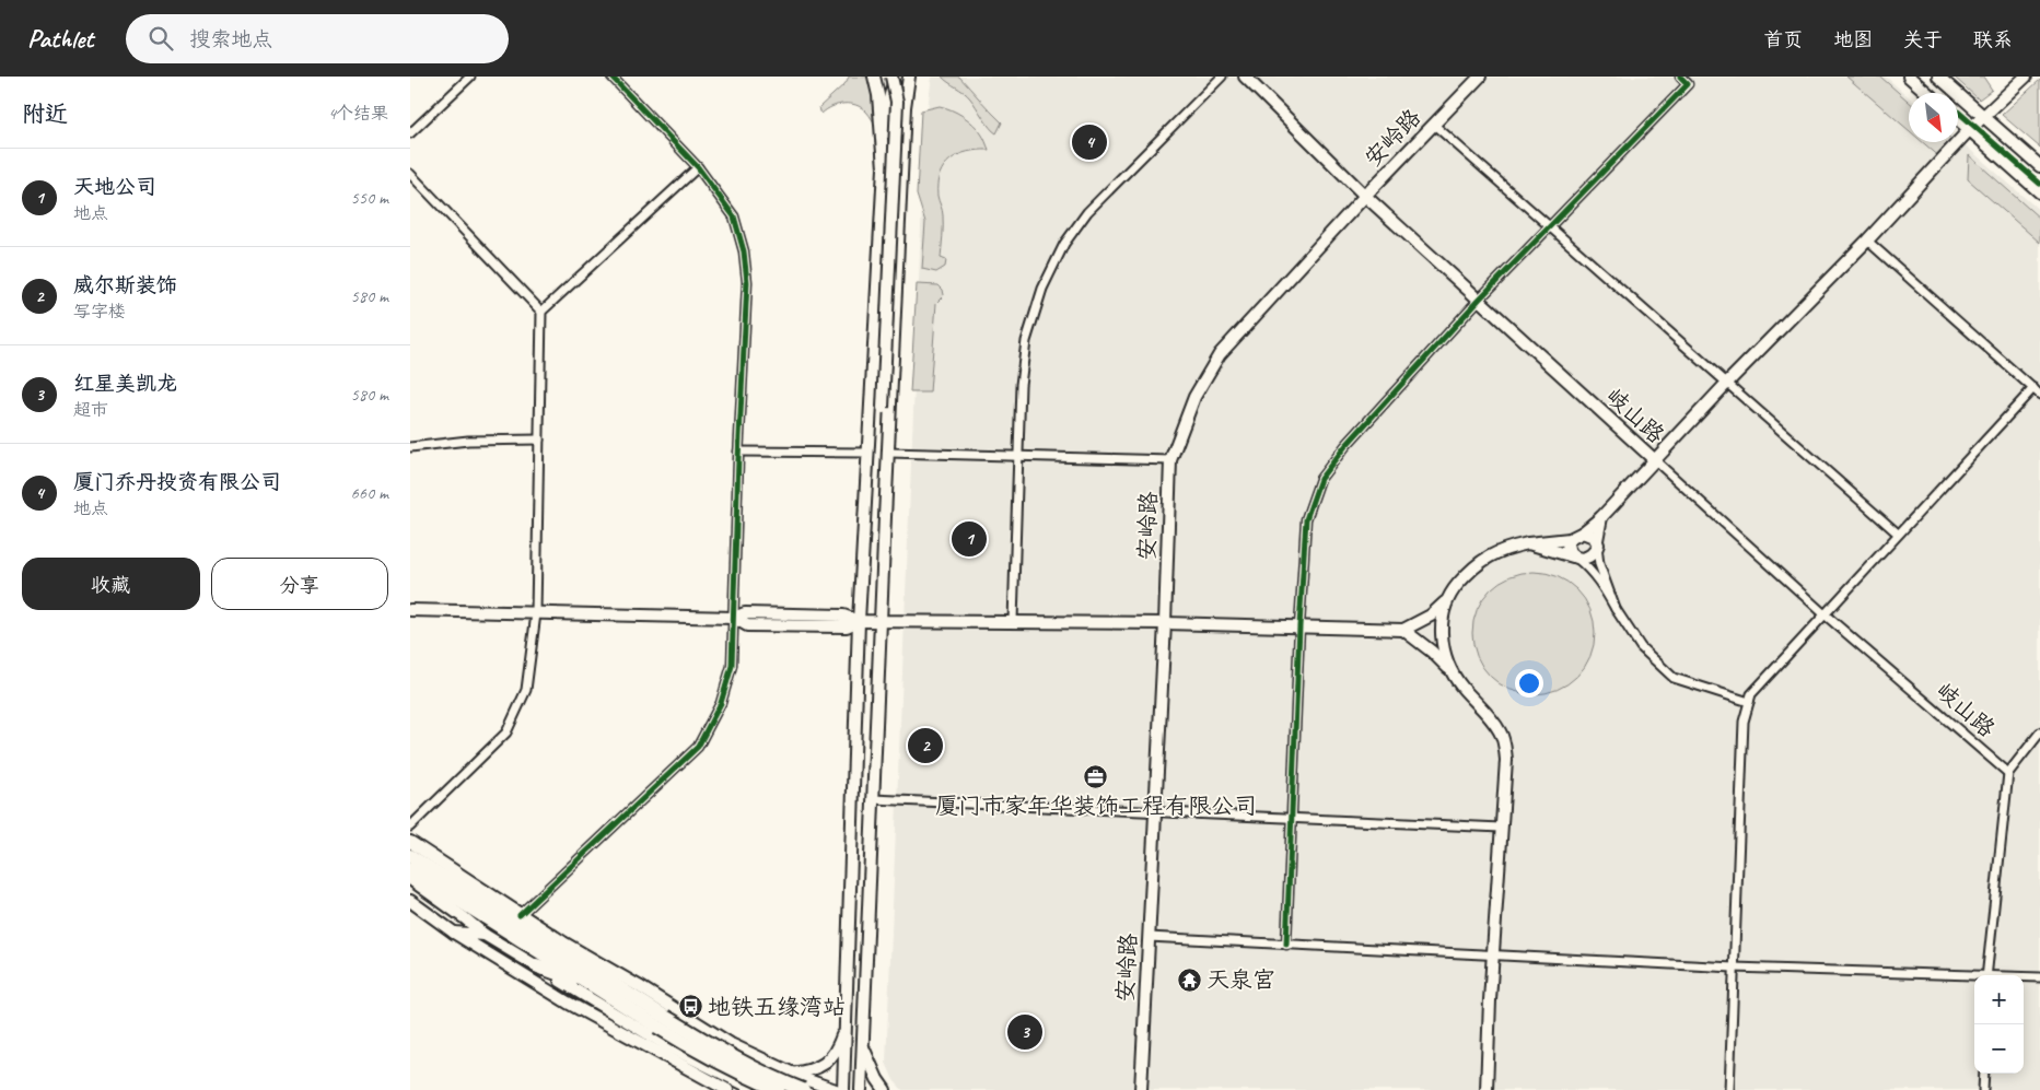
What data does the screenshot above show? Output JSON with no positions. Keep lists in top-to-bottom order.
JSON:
{
  "streets": {
    "main road": ["安岭路", "岐山路"]
  },
  "crossings": [
    ["安岭路", "岐山路"]
  ],
  "places": {
    "office": ["厦门市家年华装饰工程有限公司"],
    "temple": ["天泉宫"],
    "bus stop": ["地铁五缘湾站"]
  },
  "north": "bottom right",
  "page": {
    "header": "Pathlet",
    "search": "搜索地点",
    "nav": [
      "首页",
      "地图",
      "关于",
      "联系"
    ],
    "heading": ["附近", "4个结果"],
    "pins": [
      "4",
      "1",
      "2",
      "3"
    ],
    "list": [
      {
        "mark": "1",
        "name": "天地公司",
        "note": "地点",
        "value": "550 m"
      },
      {
        "mark": "2",
        "name": "威尔斯装饰",
        "note": "写字楼",
        "value": "580 m"
      },
      {
        "mark": "3",
        "name": "红星美凯龙",
        "note": "超市",
        "value": "580 m"
      },
      {
        "mark": "4",
        "name": "厦门乔丹投资有限公司",
        "note": "地点",
        "value": "660 m"
      }
    ],
    "buttons": ["收藏", "分享"],
    "map_buttons": ["+", "−"]
  }
}
